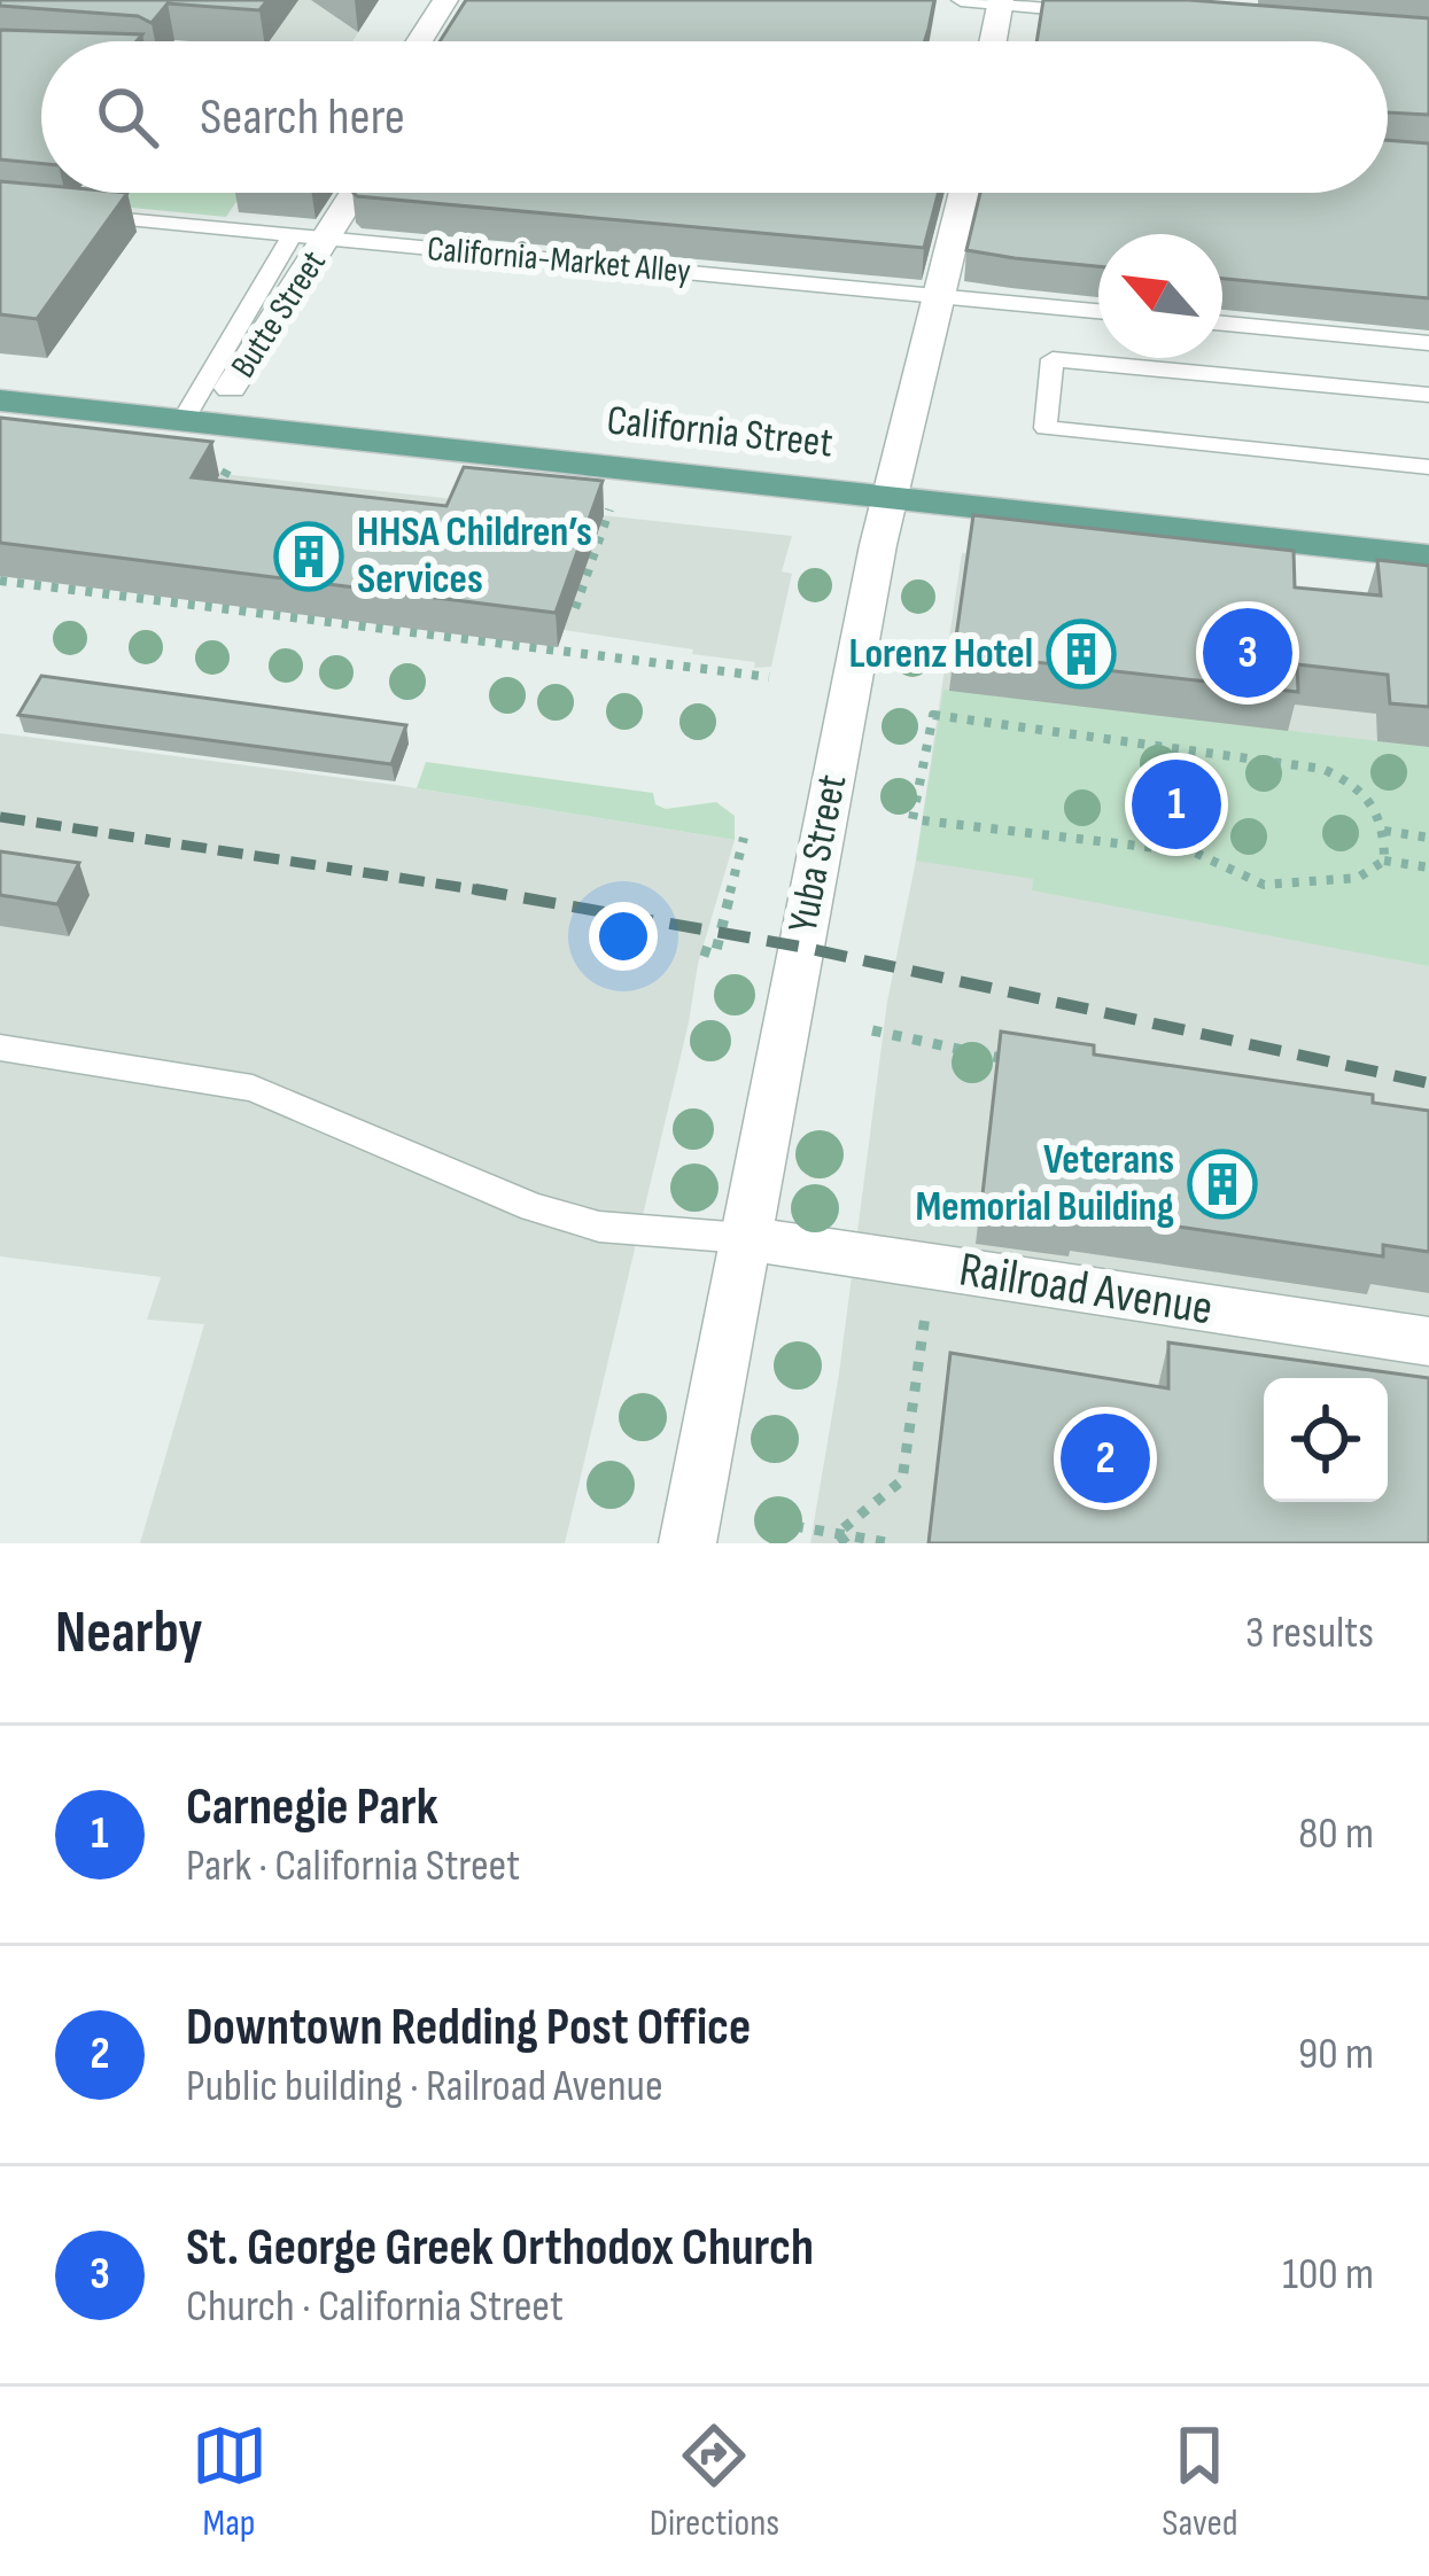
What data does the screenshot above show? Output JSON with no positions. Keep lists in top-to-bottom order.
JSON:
{
  "streets": {
    "main road": ["California Street"],
    "street": ["Butte Street", "Yuba Street", "Railroad Avenue"],
    "lane": ["California-Market Alley"]
  },
  "crossings": [
    ["California-Market Alley", "Butte Street"],
    ["California-Market Alley", "Yuba Street"],
    ["California Street", "Yuba Street"],
    ["Yuba Street", "Railroad Avenue"]
  ],
  "places": {
    "building": ["HHSA Children’s Services", "Lorenz Hotel", "Veterans Memorial Building"]
  },
  "north": "top left",
  "page": {
    "search": "Search here",
    "pins": ["3", "1", "2"],
    "heading": ["Nearby", "3 results"],
    "list": [
      {
        "mark": "1",
        "name": "Carnegie Park",
        "note": "Park · California Street",
        "value": "80 m"
      },
      {
        "mark": "2",
        "name": "Downtown Redding Post Office",
        "note": "Public building · Railroad Avenue",
        "value": "90 m"
      },
      {
        "mark": "3",
        "name": "St. George Greek Orthodox Church",
        "note": "Church · California Street",
        "value": "100 m"
      }
    ],
    "nav": ["Map", "Directions", "Saved"]
  }
}
